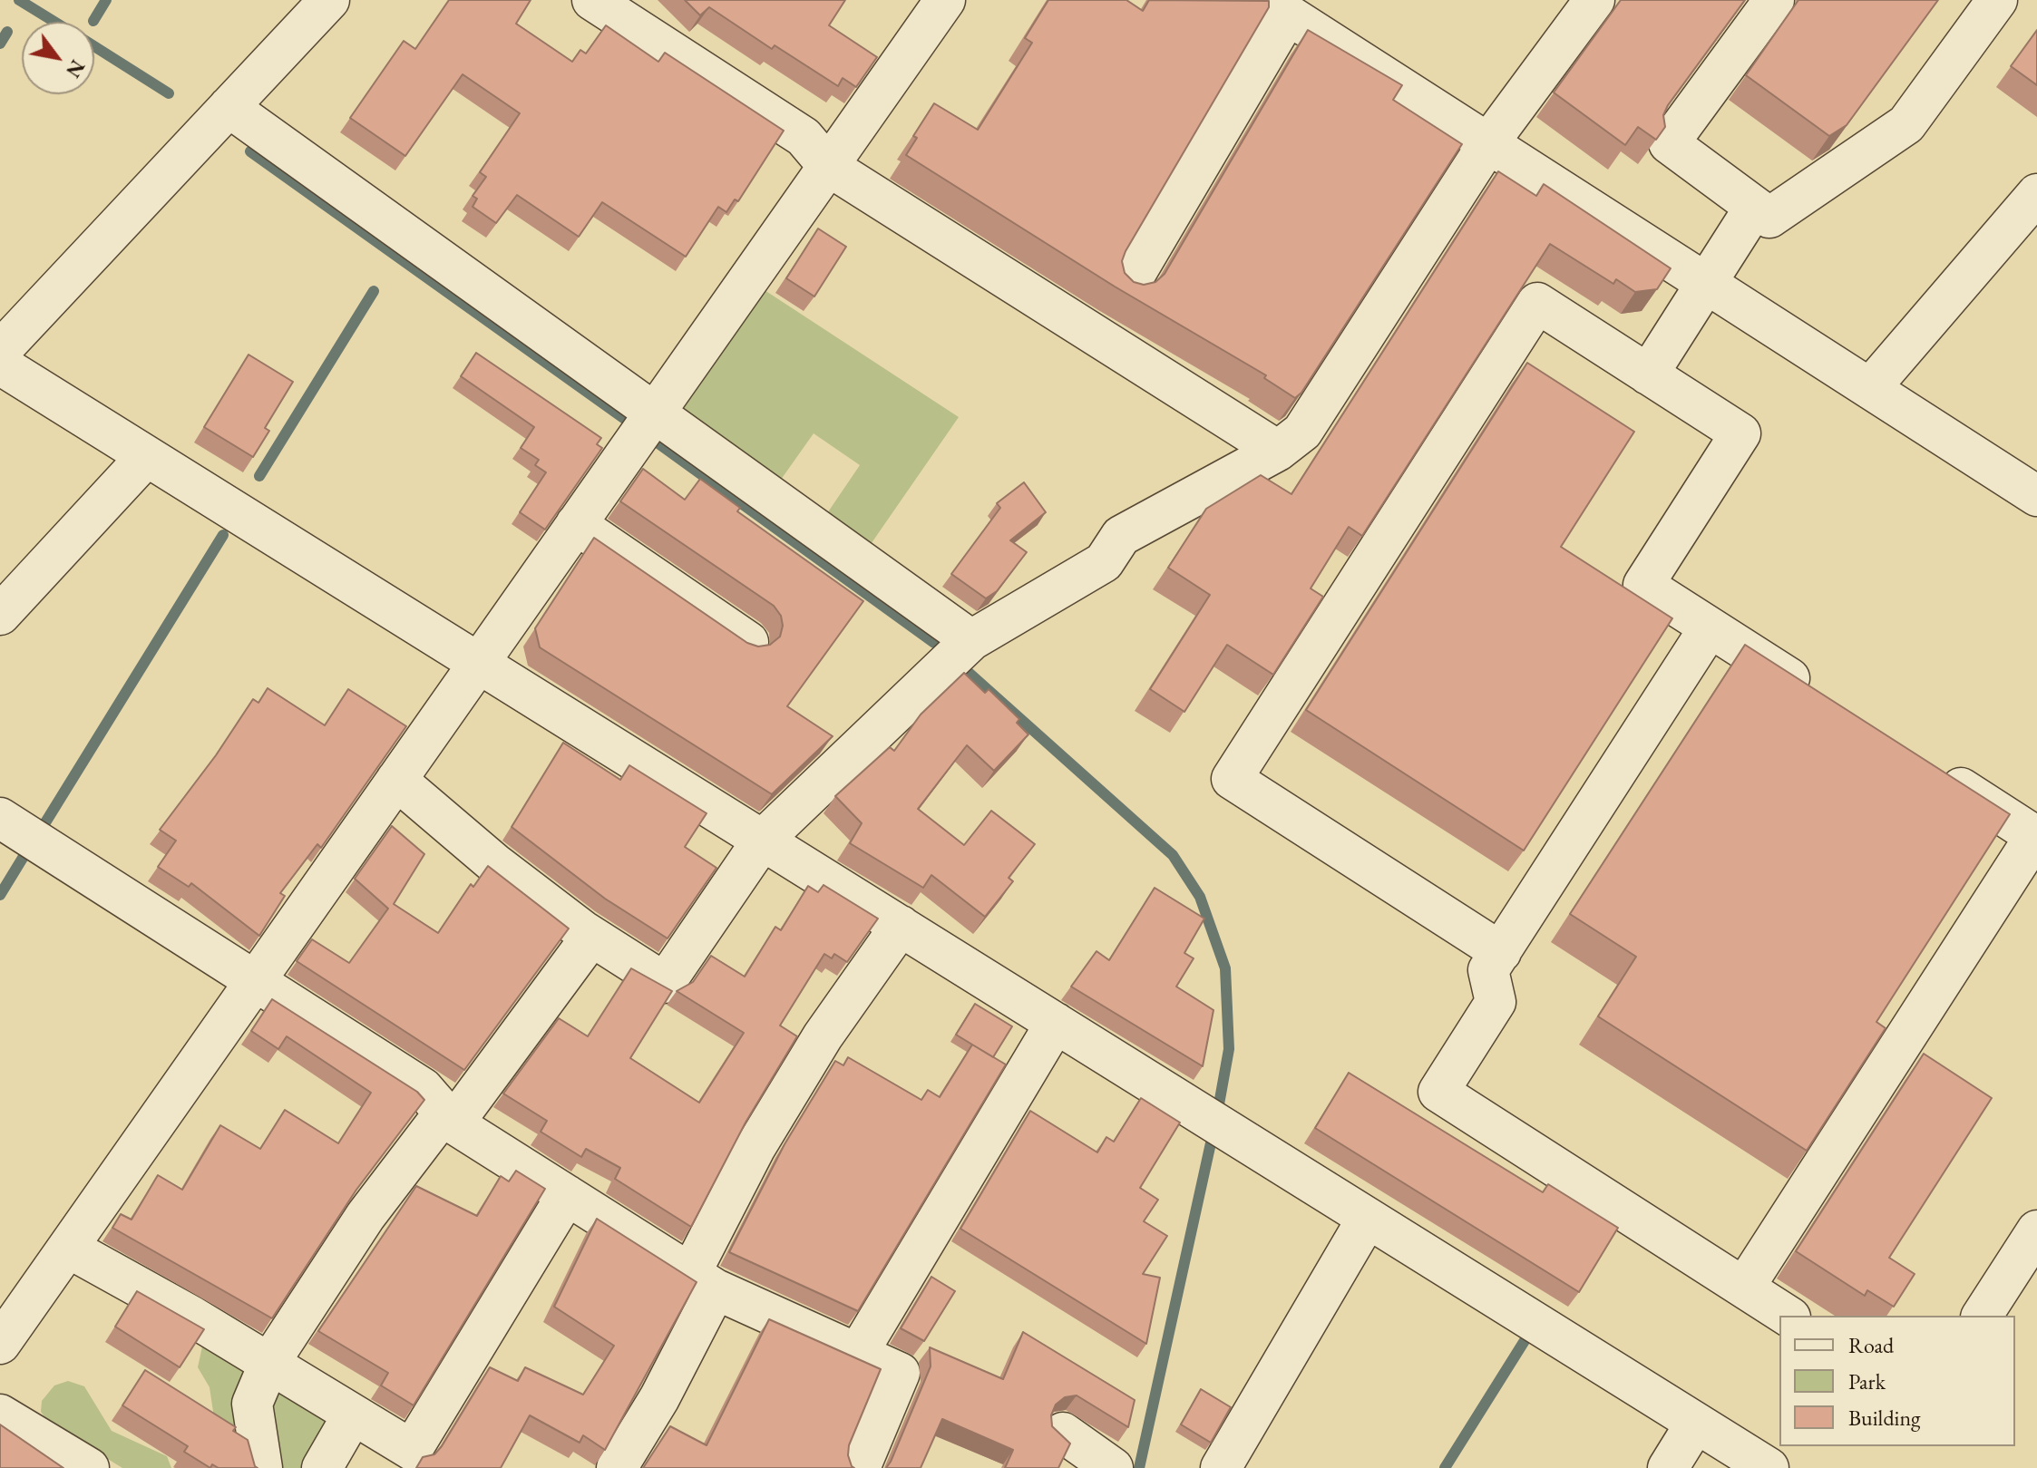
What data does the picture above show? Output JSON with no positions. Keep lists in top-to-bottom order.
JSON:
{
  "legend": ["Road", "Park", "Building"],
  "north": "bottom right"
}
